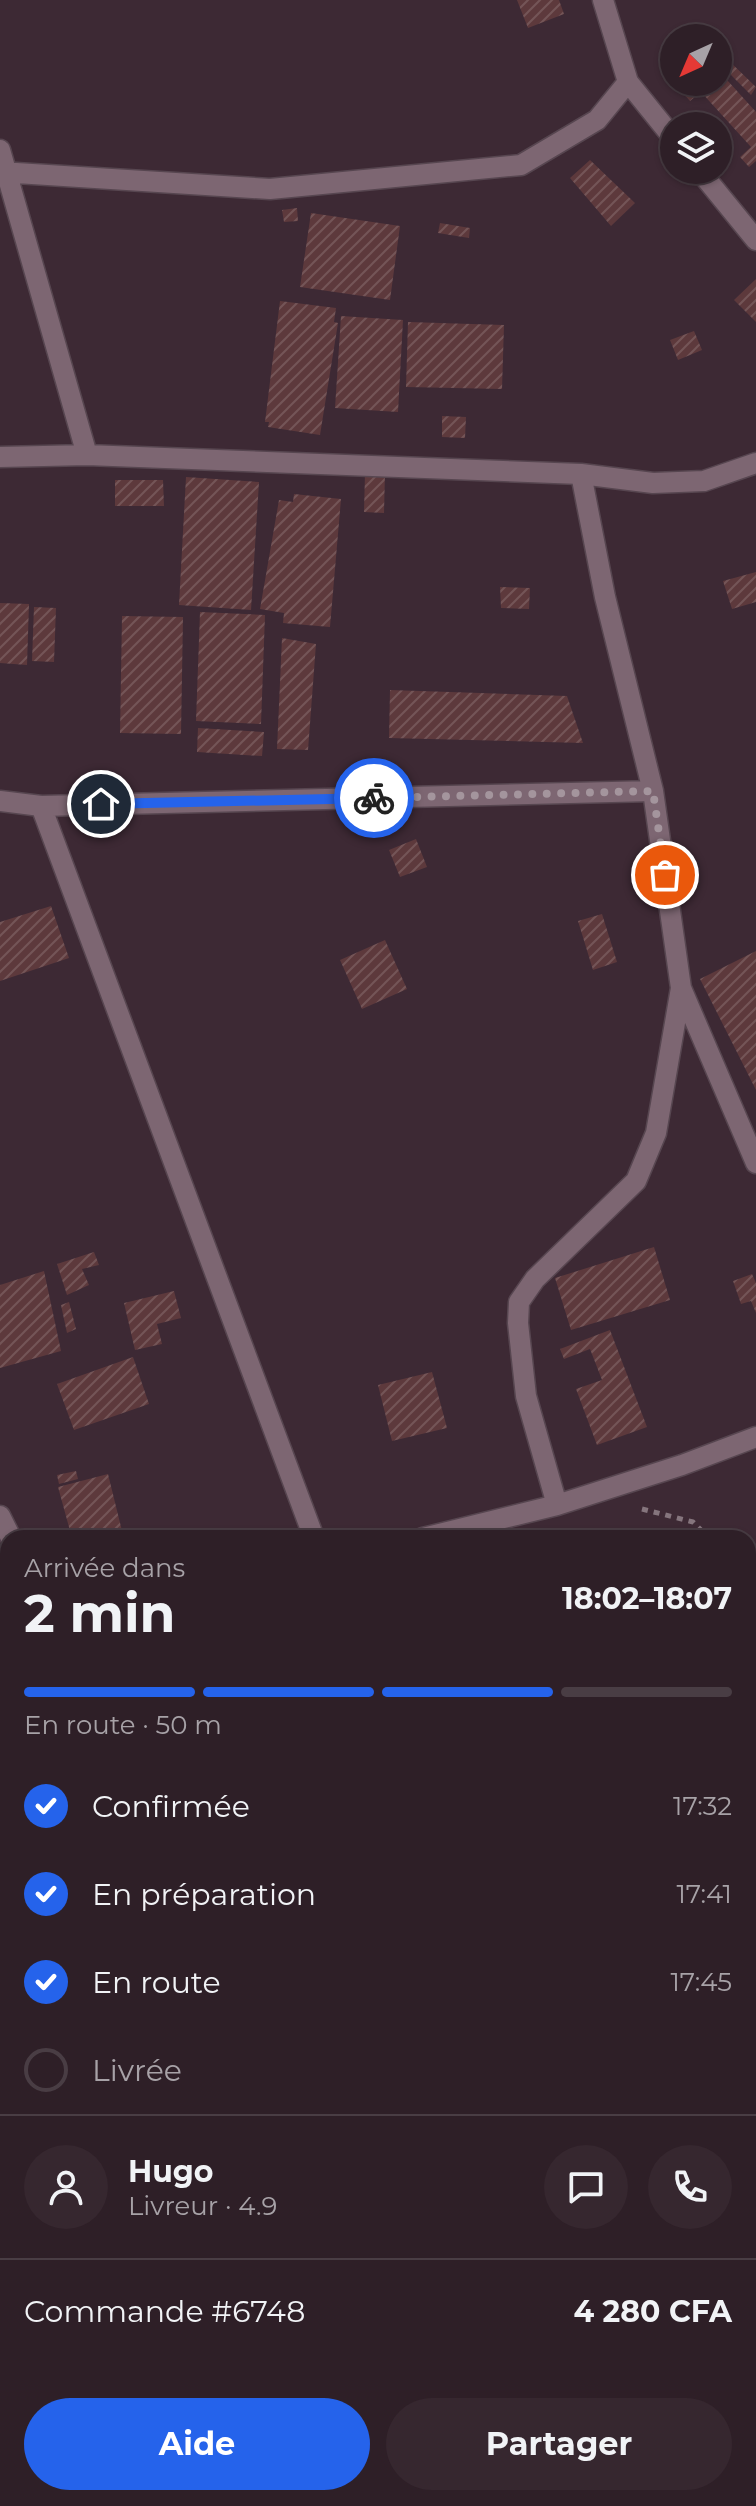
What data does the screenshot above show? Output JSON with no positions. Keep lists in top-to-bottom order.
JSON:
{
  "north": "bottom left",
  "page": {
    "heading": ["2 min", "Arrivée dans", "18:02–18:07"],
    "panel": [
      "Hugo",
      "Livreur · 4.9",
      "Commande #6748",
      "4 280 CFA"
    ],
    "bar": "En route · 50 m",
    "list": [
      ["Confirmée", "17:32"],
      ["En préparation", "17:41"],
      ["En route", "17:45"],
      "Livrée"
    ],
    "buttons": ["Aide", "Partager"]
  }
}
